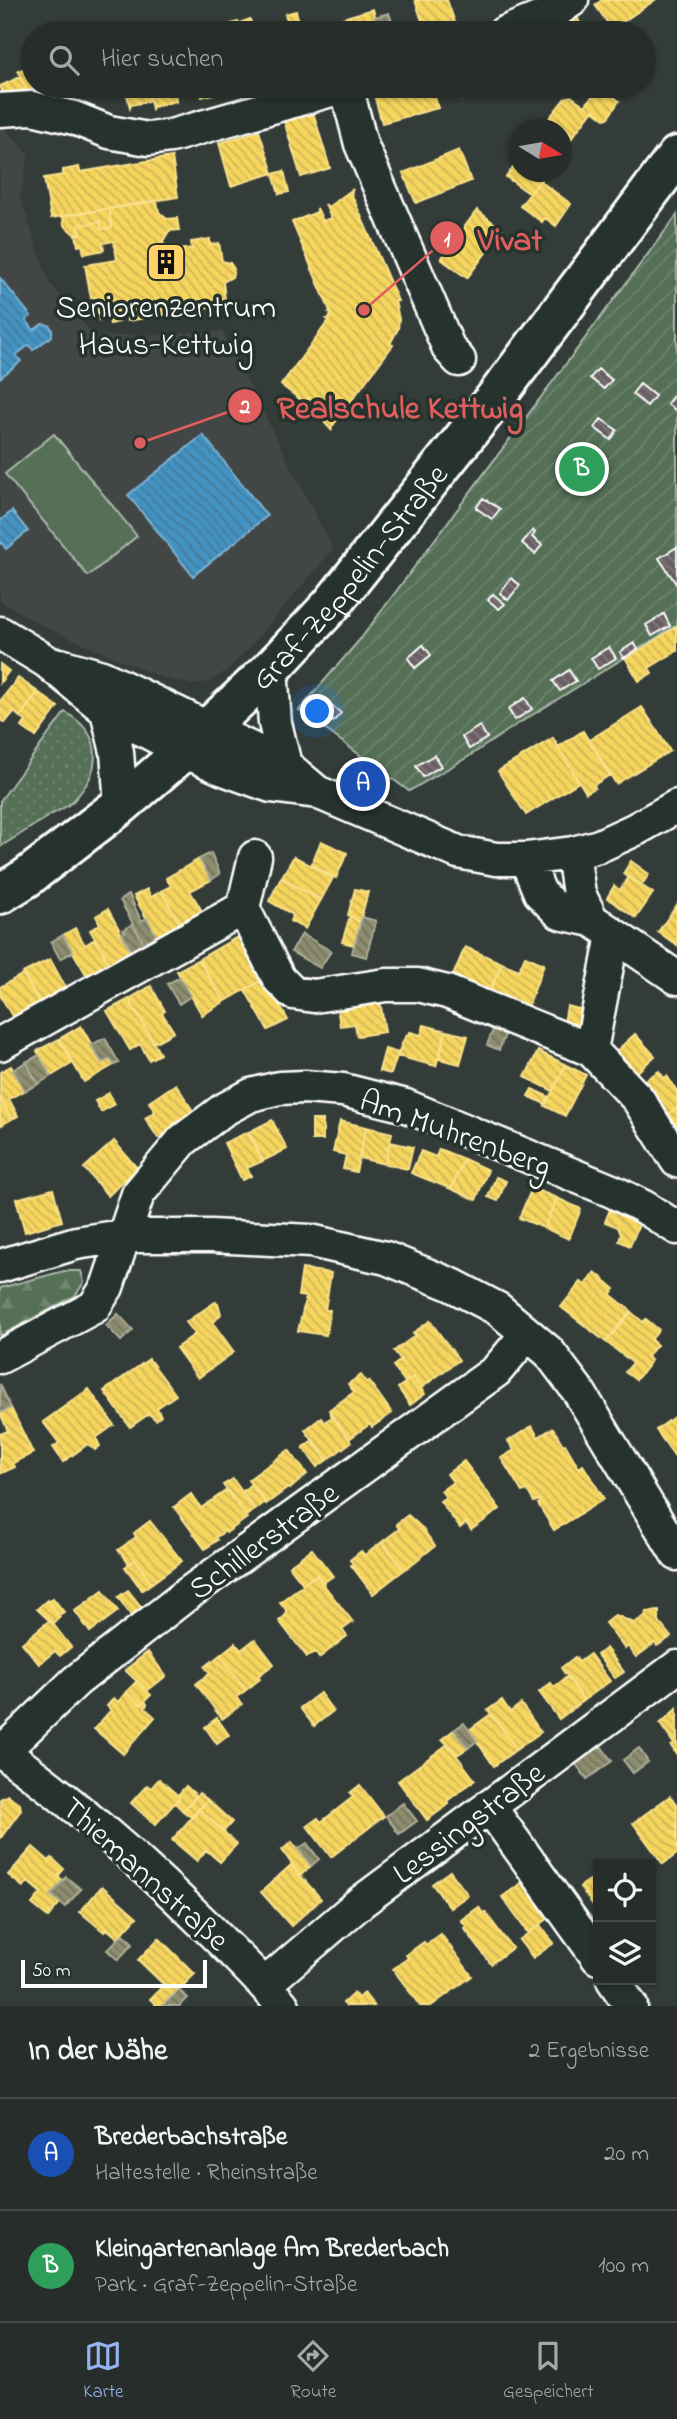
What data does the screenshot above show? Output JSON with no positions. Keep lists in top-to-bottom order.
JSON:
{
  "streets": {
    "main road": ["Graf-Zeppelin-Straße"],
    "street": [
      "Am Muhrenberg",
      "Schillerstraße",
      "Lessingstraße",
      "Thiemannstraße"
    ]
  },
  "crossings": [
    ["Schillerstraße", "Thiemannstraße"],
    ["Lessingstraße", "Thiemannstraße"]
  ],
  "places": {
    "building": ["Seniorenzentrum Haus-Kettwig"],
    "other": ["Vivat", "Realschule Kettwig"]
  },
  "scale_bar": "50 m",
  "north": "right",
  "page": {
    "search": "Hier suchen",
    "pins": ["B", "A"],
    "scale": "50 m",
    "heading": ["In der Nähe", "2 Ergebnisse"],
    "list": [
      {
        "mark": "A",
        "name": "Brederbachstraße",
        "note": "Haltestelle · Rheinstraße",
        "value": "20 m"
      },
      {
        "mark": "B",
        "name": "Kleingartenanlage Am Brederbach",
        "note": "Park · Graf-Zeppelin-Straße",
        "value": "100 m"
      }
    ],
    "nav": ["Karte", "Route", "Gespeichert"]
  }
}
